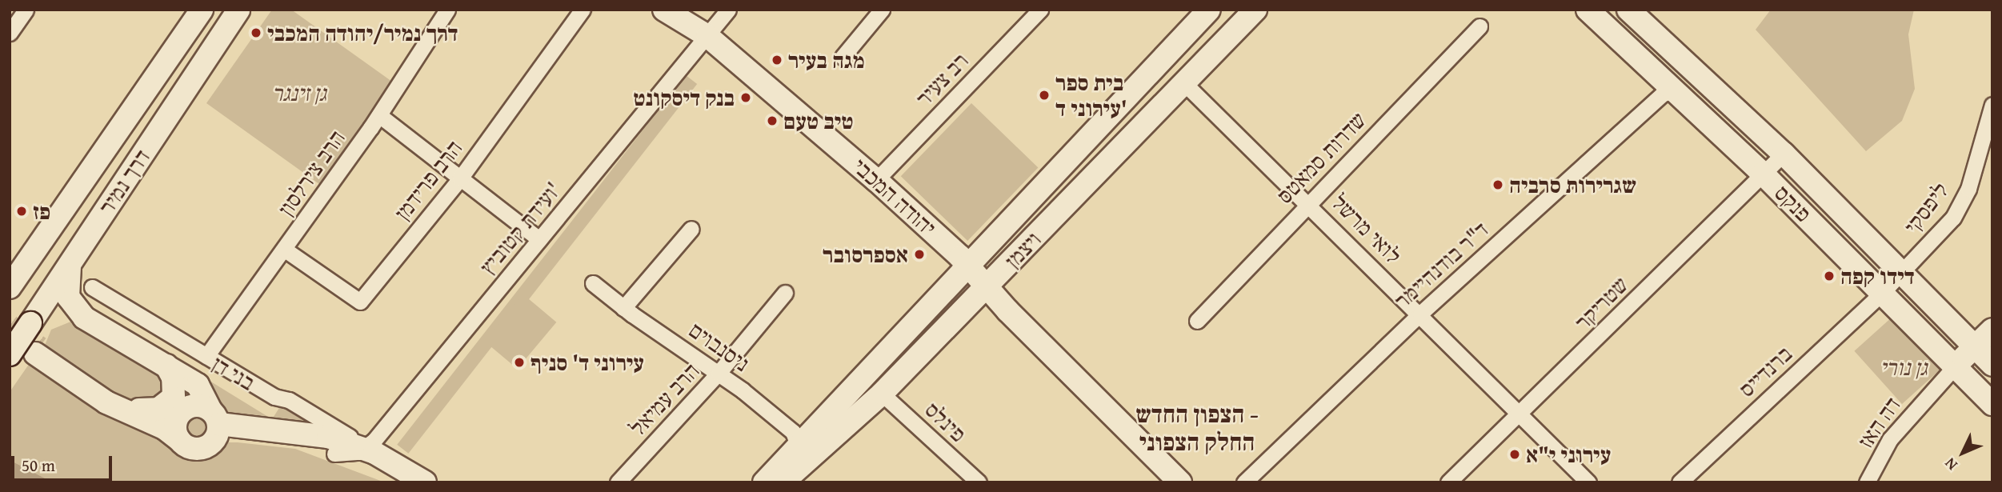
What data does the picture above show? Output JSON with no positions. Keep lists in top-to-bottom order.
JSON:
{
  "streets": {
    "street": [
      "רב צעיר",
      "שדרות סמאטס",
      "הרב צירלסון",
      "הרב פרידמן",
      "דרך נמיר",
      "יהודה המכבי",
      "פנקס",
      "ליפסקי",
      "ועידת קטוביץ'",
      "לואי מרשל",
      "ויצמן",
      "ד\"ר בודנהיימר",
      "שטריקר",
      "ניסנבוים",
      "ברנדייס",
      "בני דן",
      "הרב עמיאל",
      "פינלס",
      "דה האז"
    ]
  },
  "crossings": [
    ["רב צעיר", "יהודה המכבי"],
    ["שדרות סמאטס", "לואי מרשל"],
    ["הרב צירלסון", "הרב פרידמן"],
    ["הרב צירלסון", "בני דן"],
    ["יהודה המכבי", "ועידת קטוביץ'"],
    ["יהודה המכבי", "ויצמן"],
    ["פנקס", "ליפסקי"],
    ["פנקס", "ד\"ר בודנהיימר"],
    ["פנקס", "שטריקר"],
    ["פנקס", "ברנדייס"],
    ["פנקס", "דה האז"],
    ["ליפסקי", "ברנדייס"],
    ["ועידת קטוביץ'", "בני דן"],
    ["לואי מרשל", "ויצמן"],
    ["לואי מרשל", "ד\"ר בודנהיימר"],
    ["לואי מרשל", "שטריקר"],
    ["ויצמן", "ניסנבוים"],
    ["ויצמן", "פינלס"],
    ["ניסנבוים", "הרב עמיאל"]
  ],
  "districts": ["הצפון החדש - החלק הצפוני"],
  "parks": ["גן זינגר", "גן נורי"],
  "places": [
    "דרך נמיר/יהודה המכבי",
    "מגה בעיר",
    "בית ספר עירוני ד'",
    "בנק דיסקונט",
    "טיב טעם",
    "שגרירות סרביה",
    "פז",
    "אספרסובר",
    "דידו קפה",
    "עירוני ד' סניף",
    "עירוני י\"א"
  ],
  "scale_bar": "50 m",
  "north": "bottom left"
}
